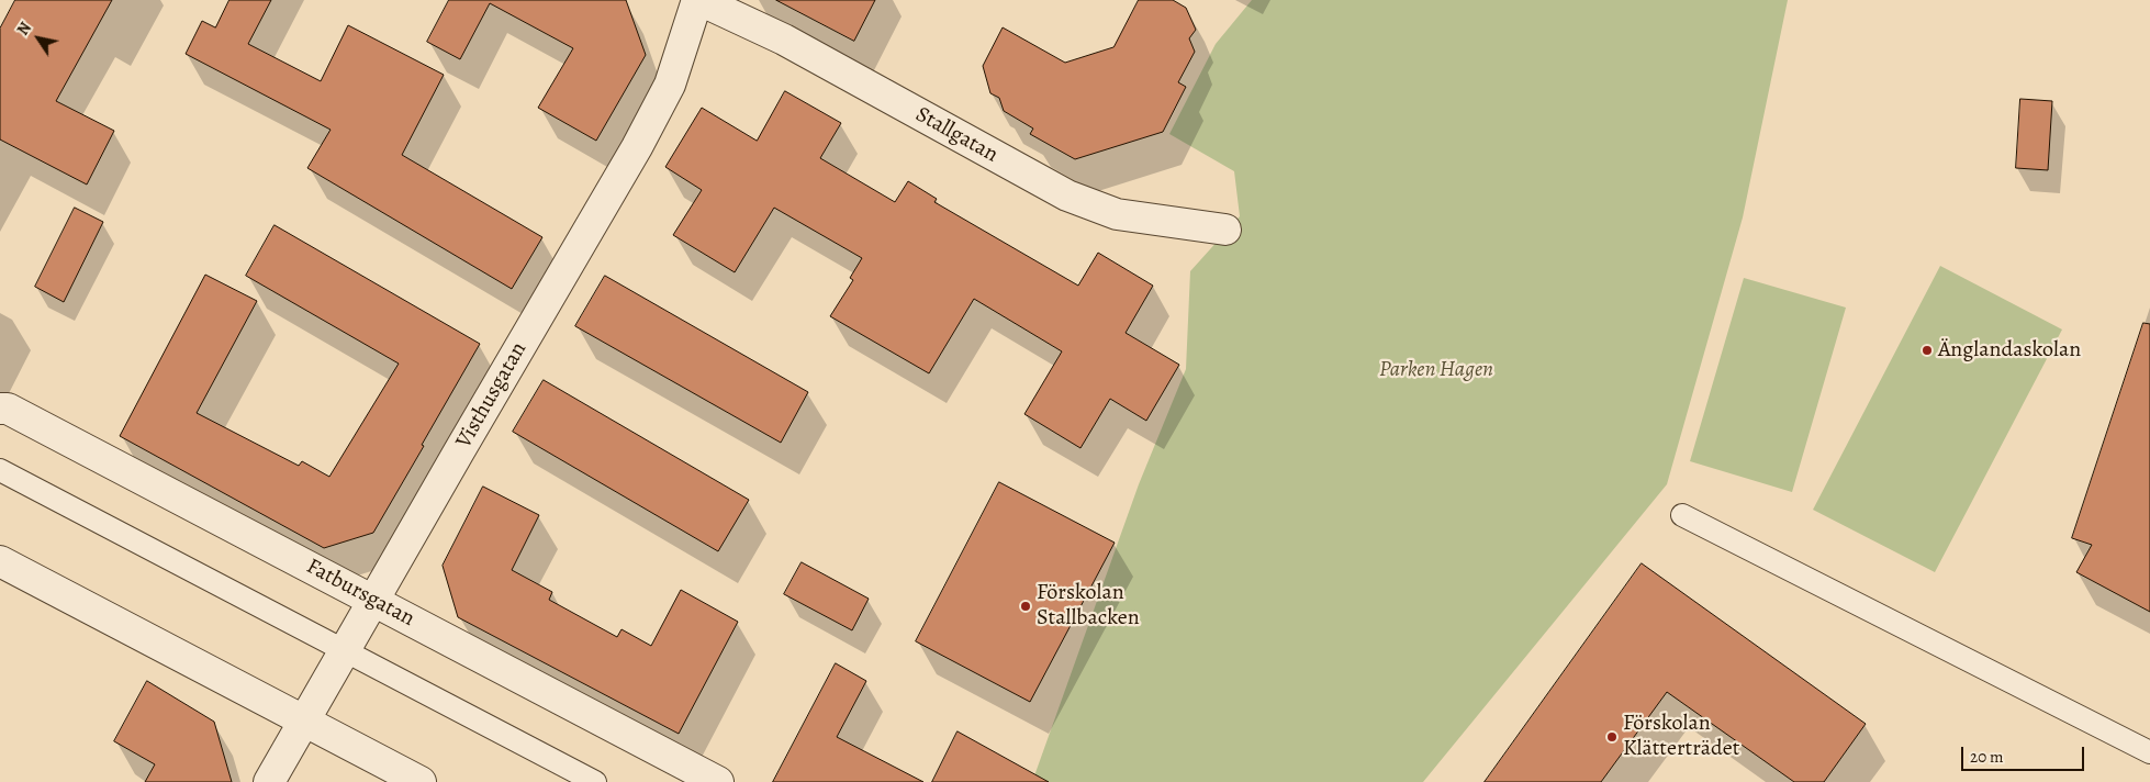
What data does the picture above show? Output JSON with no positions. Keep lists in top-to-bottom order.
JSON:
{
  "streets": {
    "street": ["Stallgatan", "Visthusgatan", "Fatbursgatan"]
  },
  "crossings": [
    ["Stallgatan", "Visthusgatan"],
    ["Visthusgatan", "Fatbursgatan"]
  ],
  "parks": ["Parken Hagen"],
  "places": ["Änglandaskolan", "Förskolan Stallbacken", "Förskolan Klätterträdet"],
  "scale_bar": "20 m",
  "north": "top left"
}
